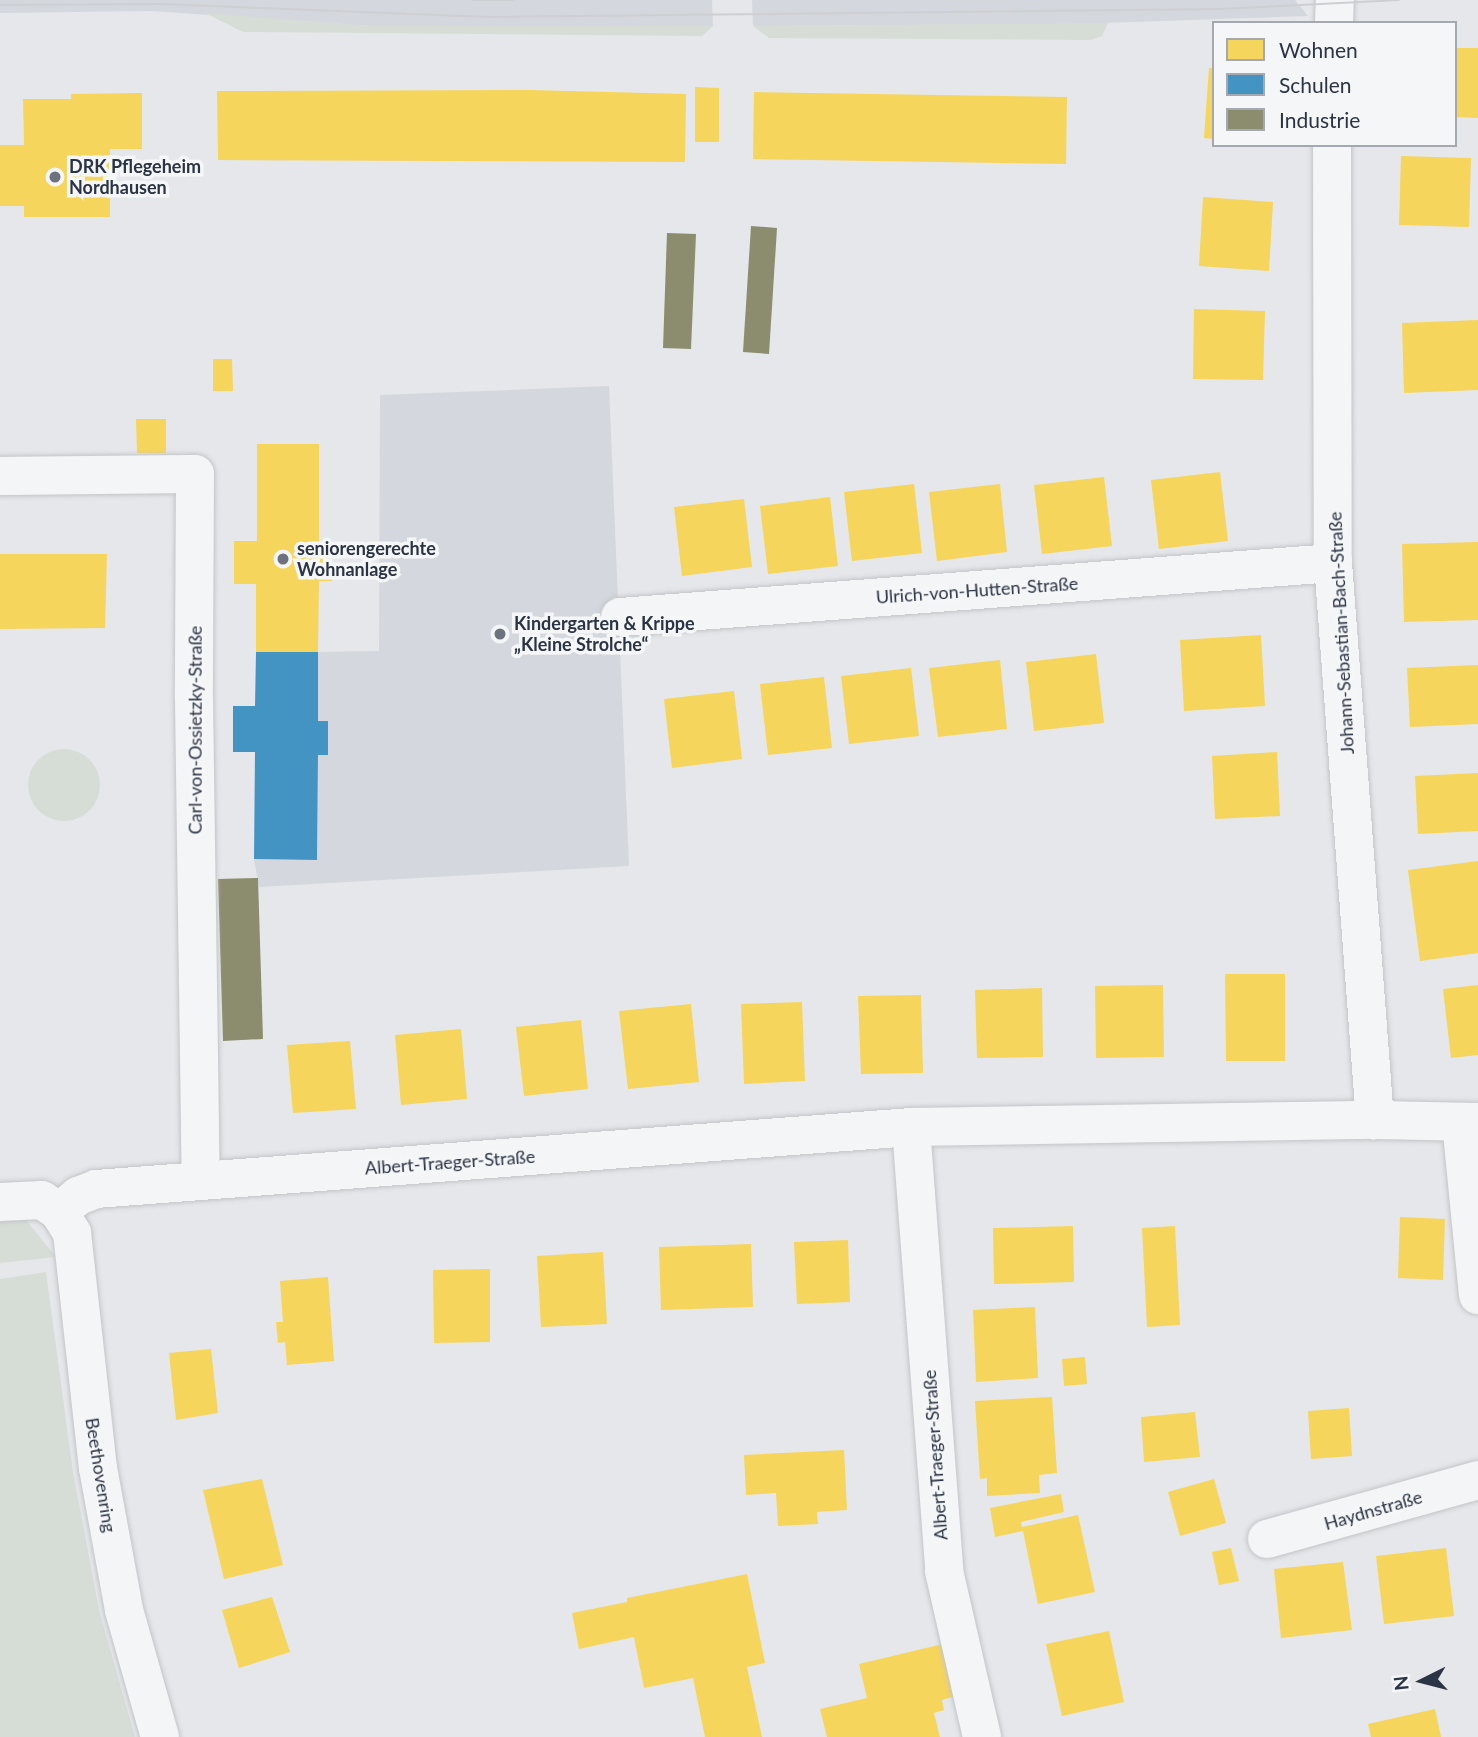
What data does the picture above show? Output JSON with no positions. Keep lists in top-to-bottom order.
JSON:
{
  "streets": {
    "street": [
      "Ulrich-von-Hutten-Straße",
      "Johann-Sebastian-Bach-Straße",
      "Carl-von-Ossietzky-Straße",
      "Albert-Traeger-Straße",
      "Beethovenring",
      "Haydnstraße"
    ]
  },
  "crossings": [
    ["Ulrich-von-Hutten-Straße", "Johann-Sebastian-Bach-Straße"],
    ["Johann-Sebastian-Bach-Straße", "Albert-Traeger-Straße"],
    ["Carl-von-Ossietzky-Straße", "Albert-Traeger-Straße"],
    ["Albert-Traeger-Straße", "Beethovenring"]
  ],
  "places": ["DRK Pflegeheim Nordhausen", "seniorengerechte Wohnanlage", "Kindergarten & Krippe „Kleine Strolche“"],
  "legend": ["Wohnen", "Schulen", "Industrie"],
  "north": "left"
}
